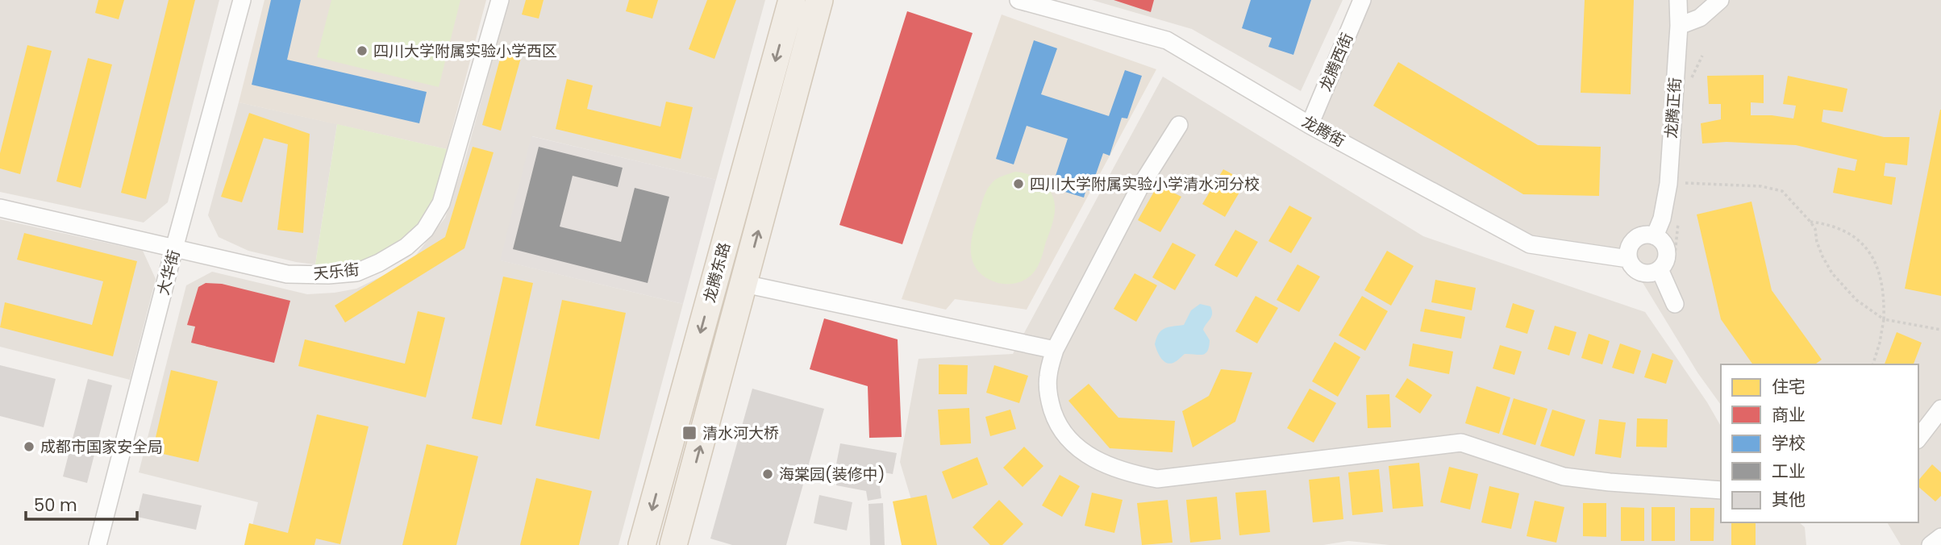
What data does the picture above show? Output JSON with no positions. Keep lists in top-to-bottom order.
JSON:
{
  "streets": {
    "main road": ["龙腾东路"],
    "street": [
      "龙腾西街",
      "龙腾正街",
      "龙腾街",
      "天乐街",
      "大华街"
    ]
  },
  "crossings": [
    ["龙腾西街", "龙腾街"],
    ["龙腾正街", "龙腾街"],
    ["天乐街", "大华街"]
  ],
  "places": {
    "other": [
      "四川大学附属实验小学西区",
      "四川大学附属实验小学清水河分校",
      "成都市国家安全局",
      "海棠园(装修中)"
    ],
    "transit": ["清水河大桥"]
  },
  "legend": [
    "住宅",
    "商业",
    "学校",
    "工业",
    "其他"
  ],
  "scale_bar": "50 m"
}
